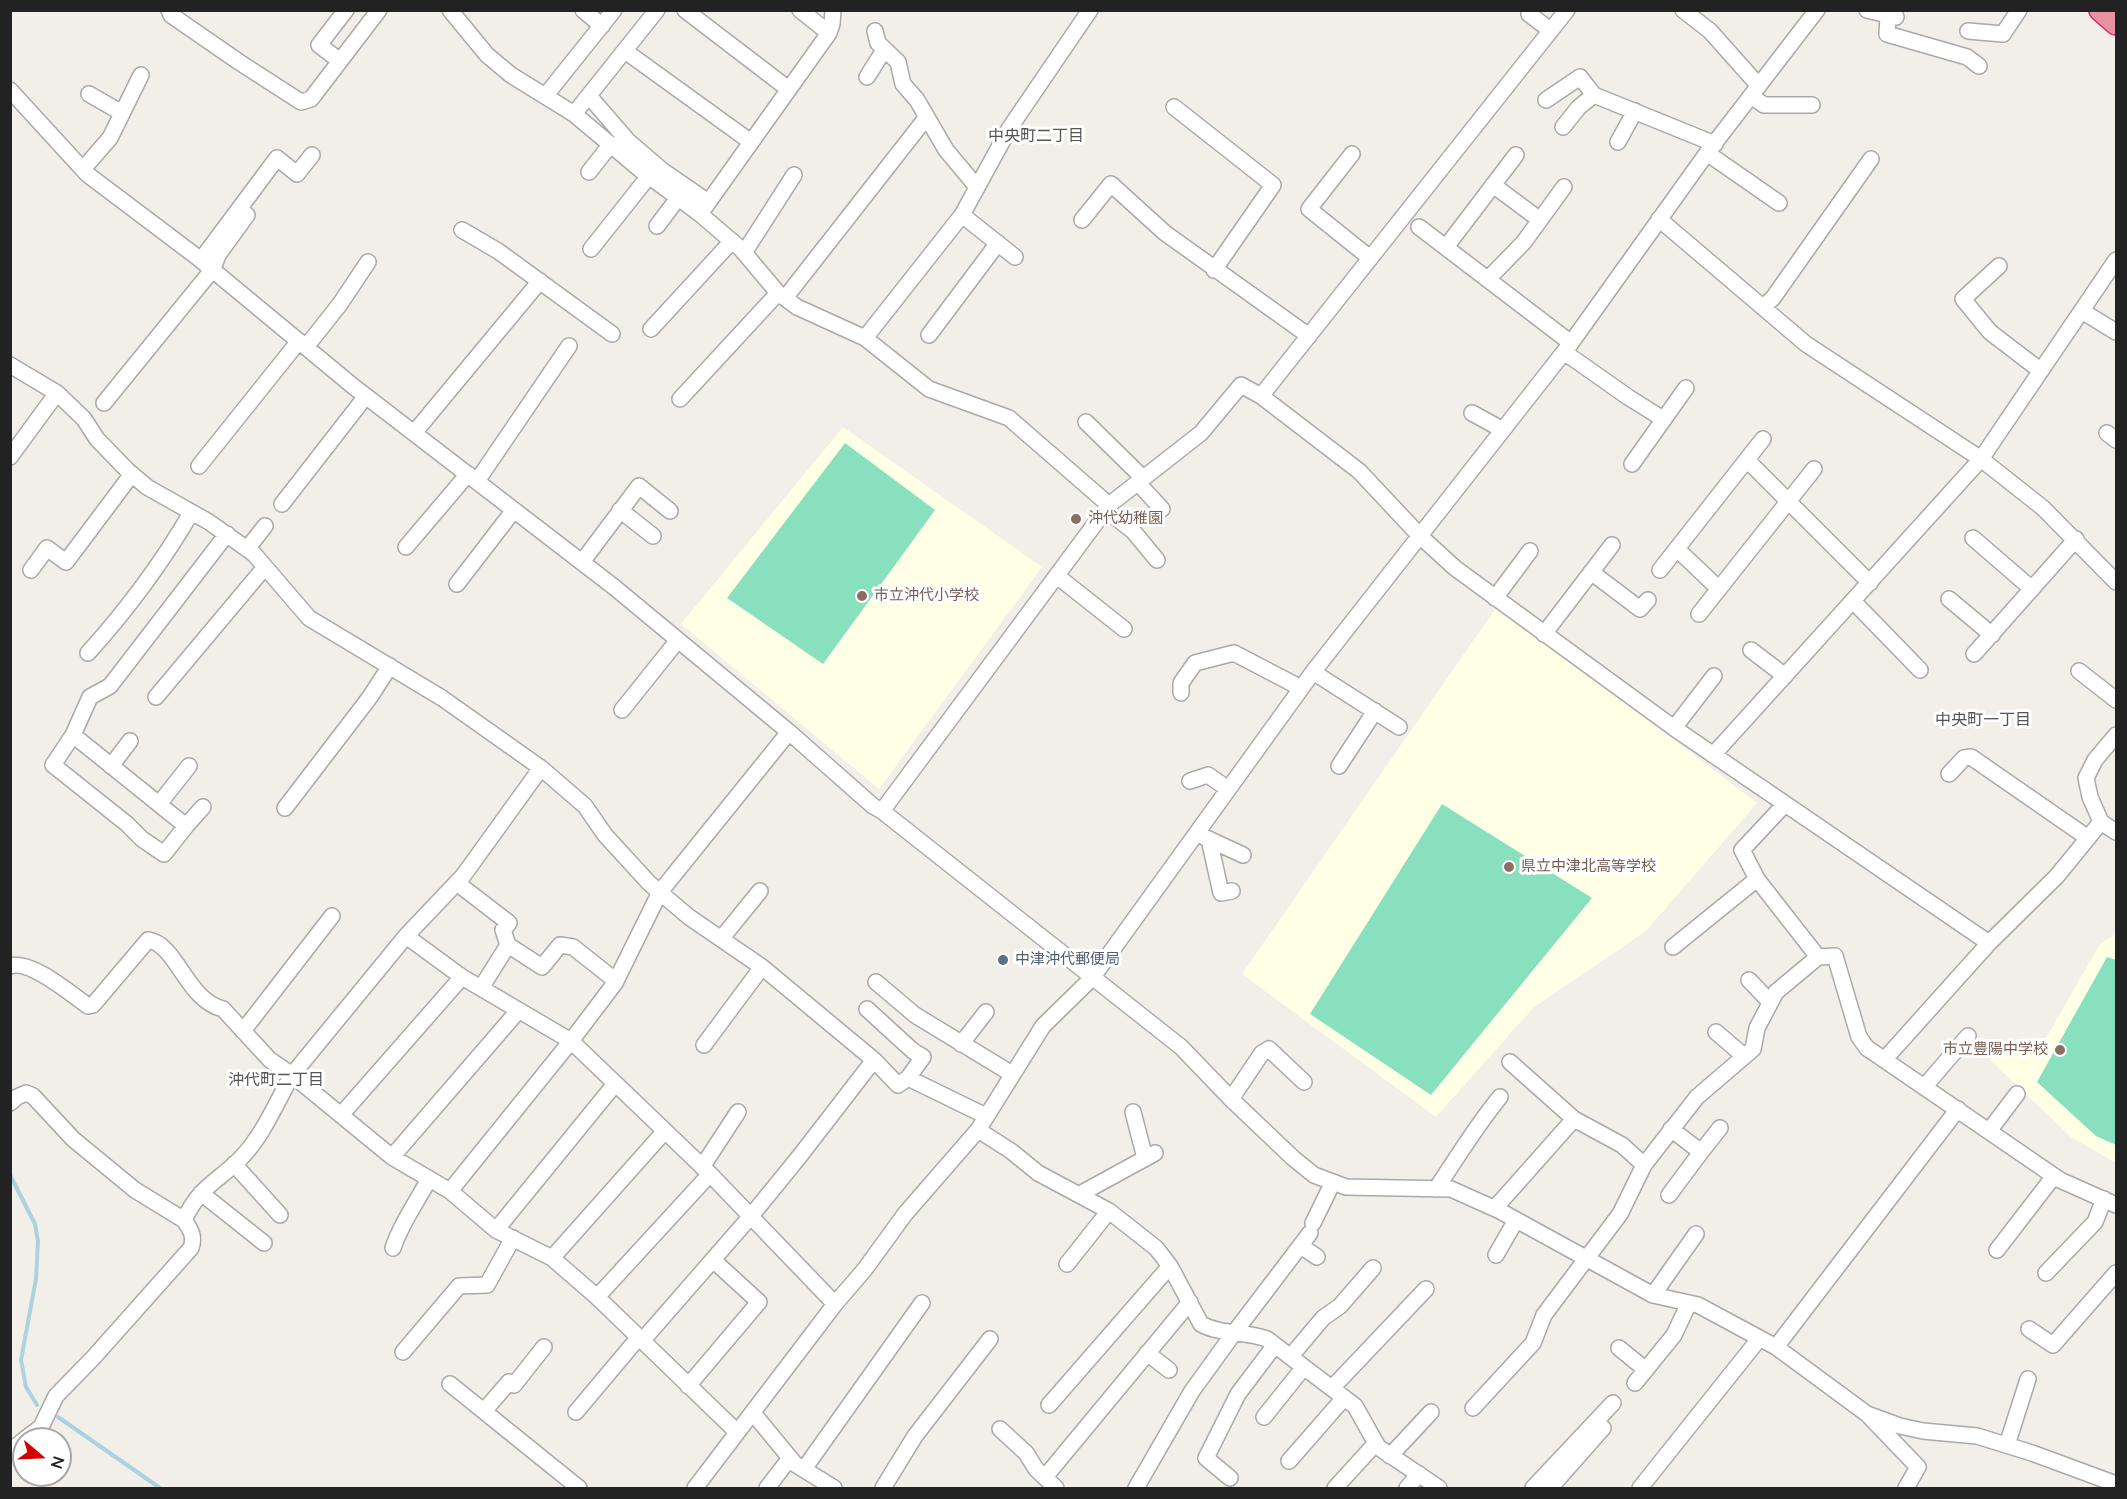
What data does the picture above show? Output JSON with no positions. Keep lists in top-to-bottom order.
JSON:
{
  "districts": ["中央町二丁目", "中央町一丁目", "沖代町二丁目"],
  "places": [
    "沖代幼稚園",
    "市立沖代小学校",
    "県立中津北高等学校",
    "中津沖代郵便局",
    "市立豊陽中学校"
  ],
  "north": "right"
}
